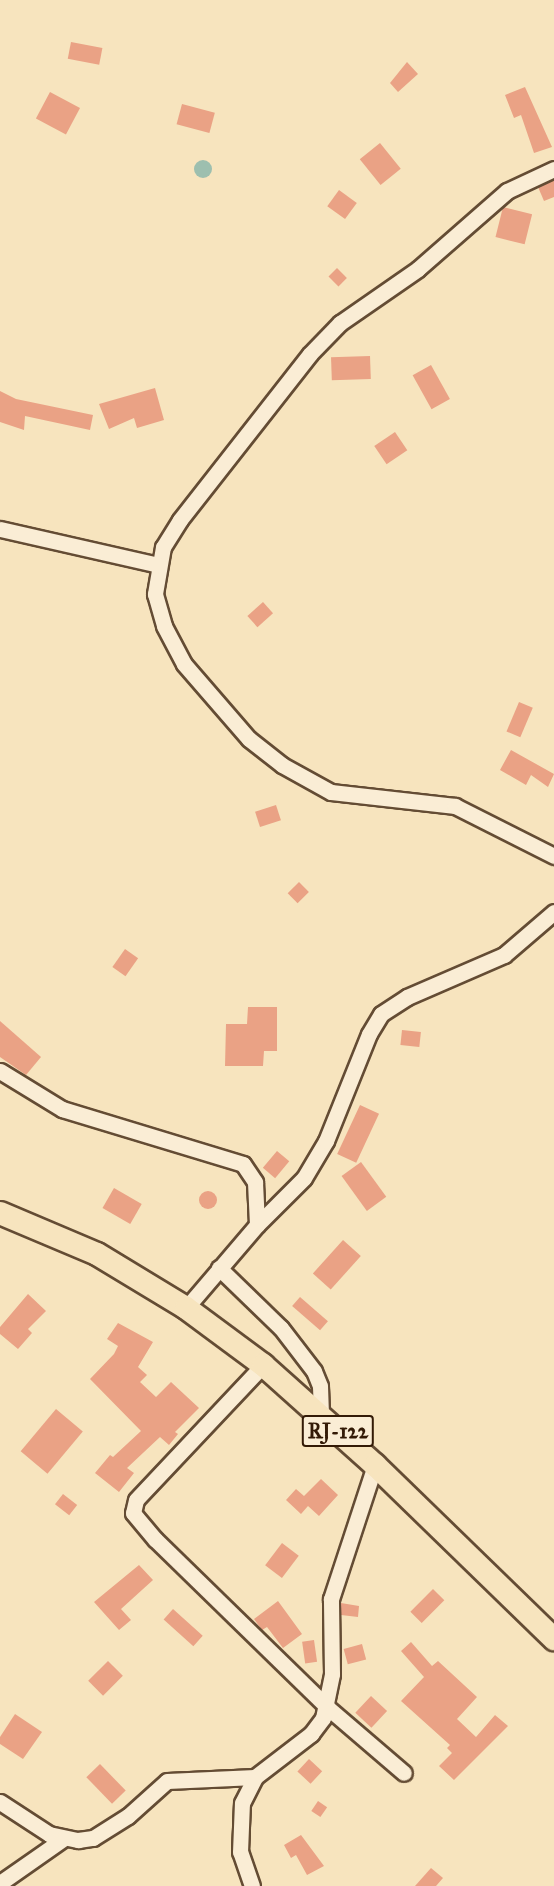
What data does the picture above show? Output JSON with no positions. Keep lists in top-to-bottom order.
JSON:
{
  "streets": {
    "main road": ["RJ-122"]
  }
}
